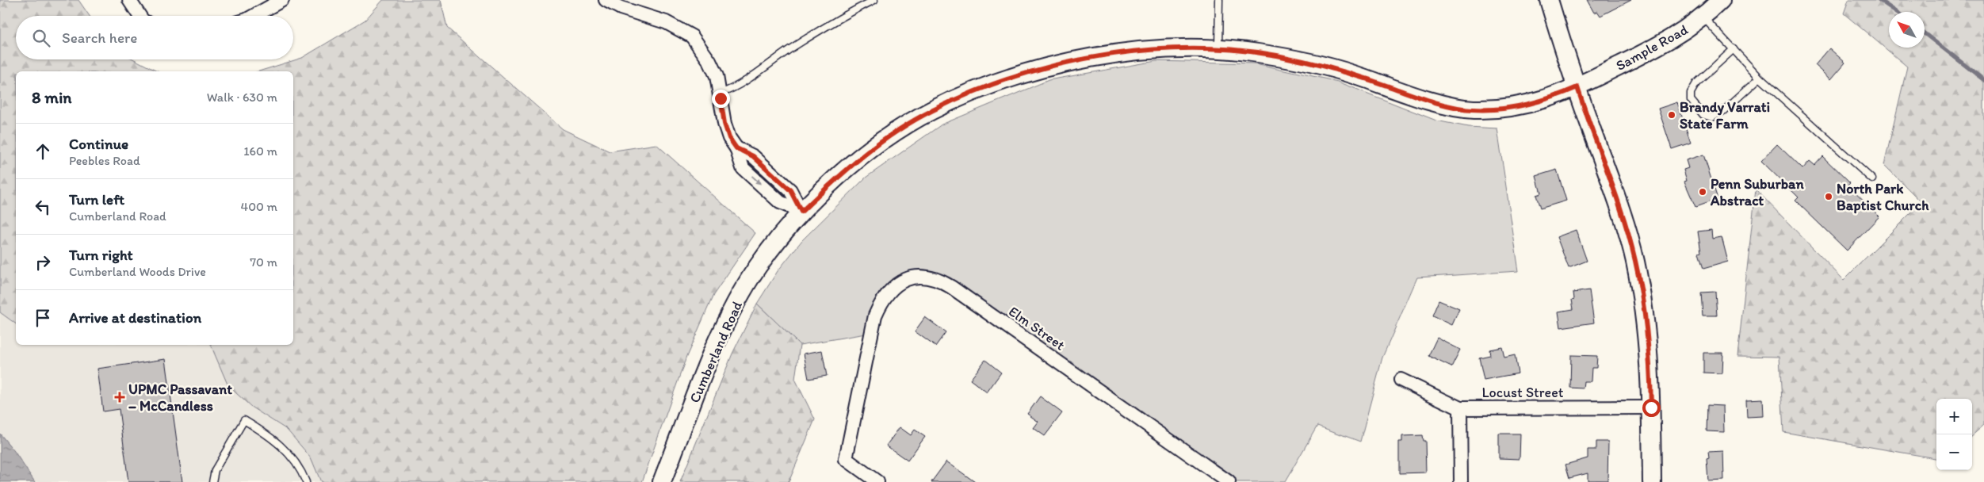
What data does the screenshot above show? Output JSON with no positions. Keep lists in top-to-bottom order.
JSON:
{
  "streets": {
    "street": [
      "Sample Road",
      "Elm Street",
      "Cumberland Road",
      "Locust Street"
    ]
  },
  "crossings": [
    ["Sample Road", "Cumberland Road"]
  ],
  "places": {
    "other": ["Brandy Varrati State Farm", "Penn Suburban Abstract", "North Park Baptist Church"],
    "health": ["UPMC Passavant – McCandless"]
  },
  "north": "top left",
  "page": {
    "search": "Search here",
    "heading": ["8 min", "Walk · 630 m"],
    "list": [
      ["Continue", "Peebles Road", "160 m"],
      ["Turn left", "Cumberland Road", "400 m"],
      ["Turn right", "Cumberland Woods Drive", "70 m"],
      "Arrive at destination"
    ],
    "map_buttons": ["+", "−"]
  }
}
